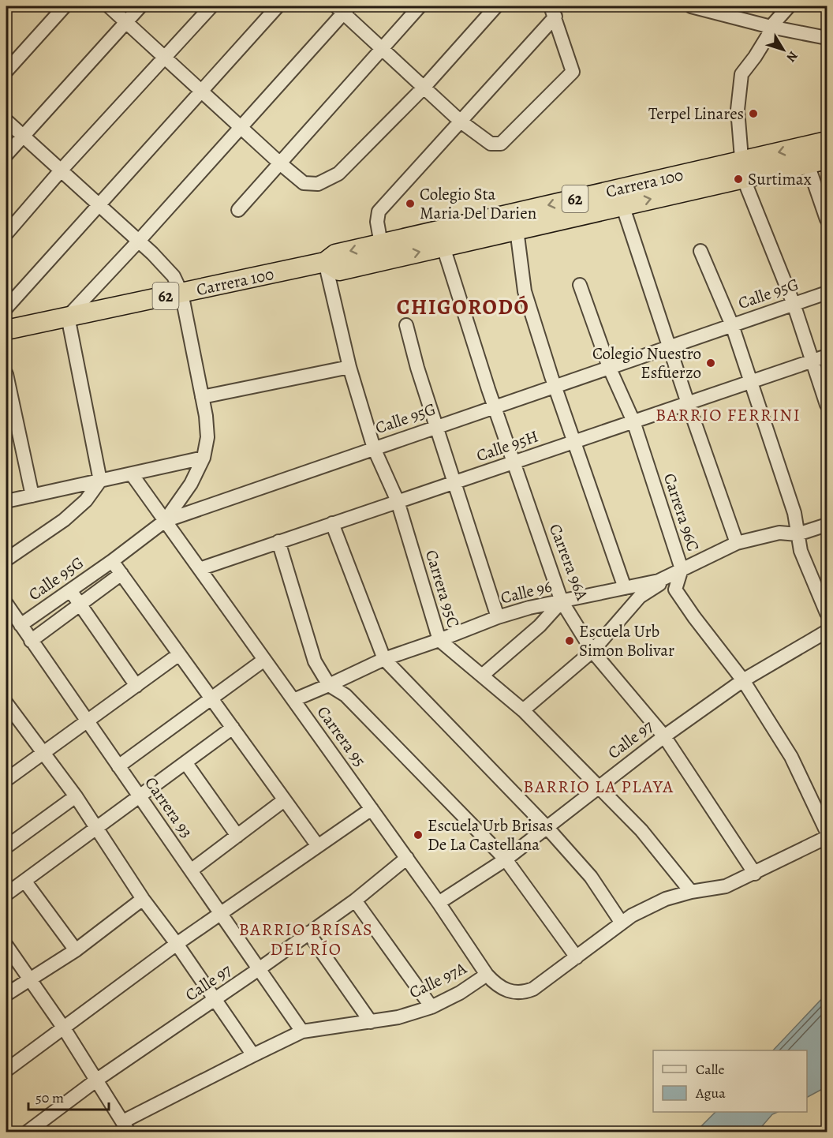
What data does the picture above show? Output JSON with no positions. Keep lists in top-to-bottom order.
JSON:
{
  "streets": {
    "highway": ["Carrera 100", "62"],
    "street": [
      "Calle 95G",
      "Calle 95H",
      "Carrera 96C",
      "Carrera 96A",
      "Carrera 95C",
      "Calle 96",
      "Carrera 95",
      "Calle 97",
      "Carrera 93",
      "Calle 97A"
    ]
  },
  "crossings": [
    ["Carrera 100", "Carrera 96A"],
    ["Carrera 100", "Carrera 95C"],
    ["Calle 95G", "Carrera 96C"],
    ["Calle 95G", "Carrera 96A"],
    ["Calle 95G", "Carrera 95C"],
    ["Calle 95G", "Carrera 95"],
    ["Calle 95G", "Carrera 93"],
    ["Calle 95H", "Carrera 96C"],
    ["Calle 95H", "Carrera 96A"],
    ["Calle 95H", "Carrera 95C"],
    ["Calle 95H", "Carrera 95"],
    ["Carrera 96C", "Calle 96"],
    ["Carrera 96C", "Calle 97"],
    ["Carrera 96A", "Calle 96"],
    ["Carrera 96A", "Calle 97"],
    ["Carrera 96A", "Calle 97A"],
    ["Carrera 95C", "Calle 96"],
    ["Carrera 95C", "Calle 97"],
    ["Carrera 95C", "Calle 97A"],
    ["Calle 96", "Carrera 95"],
    ["Carrera 95", "Calle 97"],
    ["Carrera 95", "Calle 97A"],
    ["Calle 97", "Carrera 93"],
    ["Carrera 93", "Calle 97A"]
  ],
  "districts": [
    "CHIGORODÓ",
    "BARRIO FERRINI",
    "BARRIO LA PLAYA",
    "BARRIO BRISAS DEL RÍO"
  ],
  "places": [
    "Terpel Linares",
    "Surtimax",
    "Colegio Sta Maria Del Darien",
    "Colegio Nuestro Esfuerzo",
    "Escuela Urb Simon Bolivar",
    "Escuela Urb Brisas De La Castellana"
  ],
  "legend": ["Calle", "Agua"],
  "scale_bar": "50 m",
  "north": "bottom right"
}
